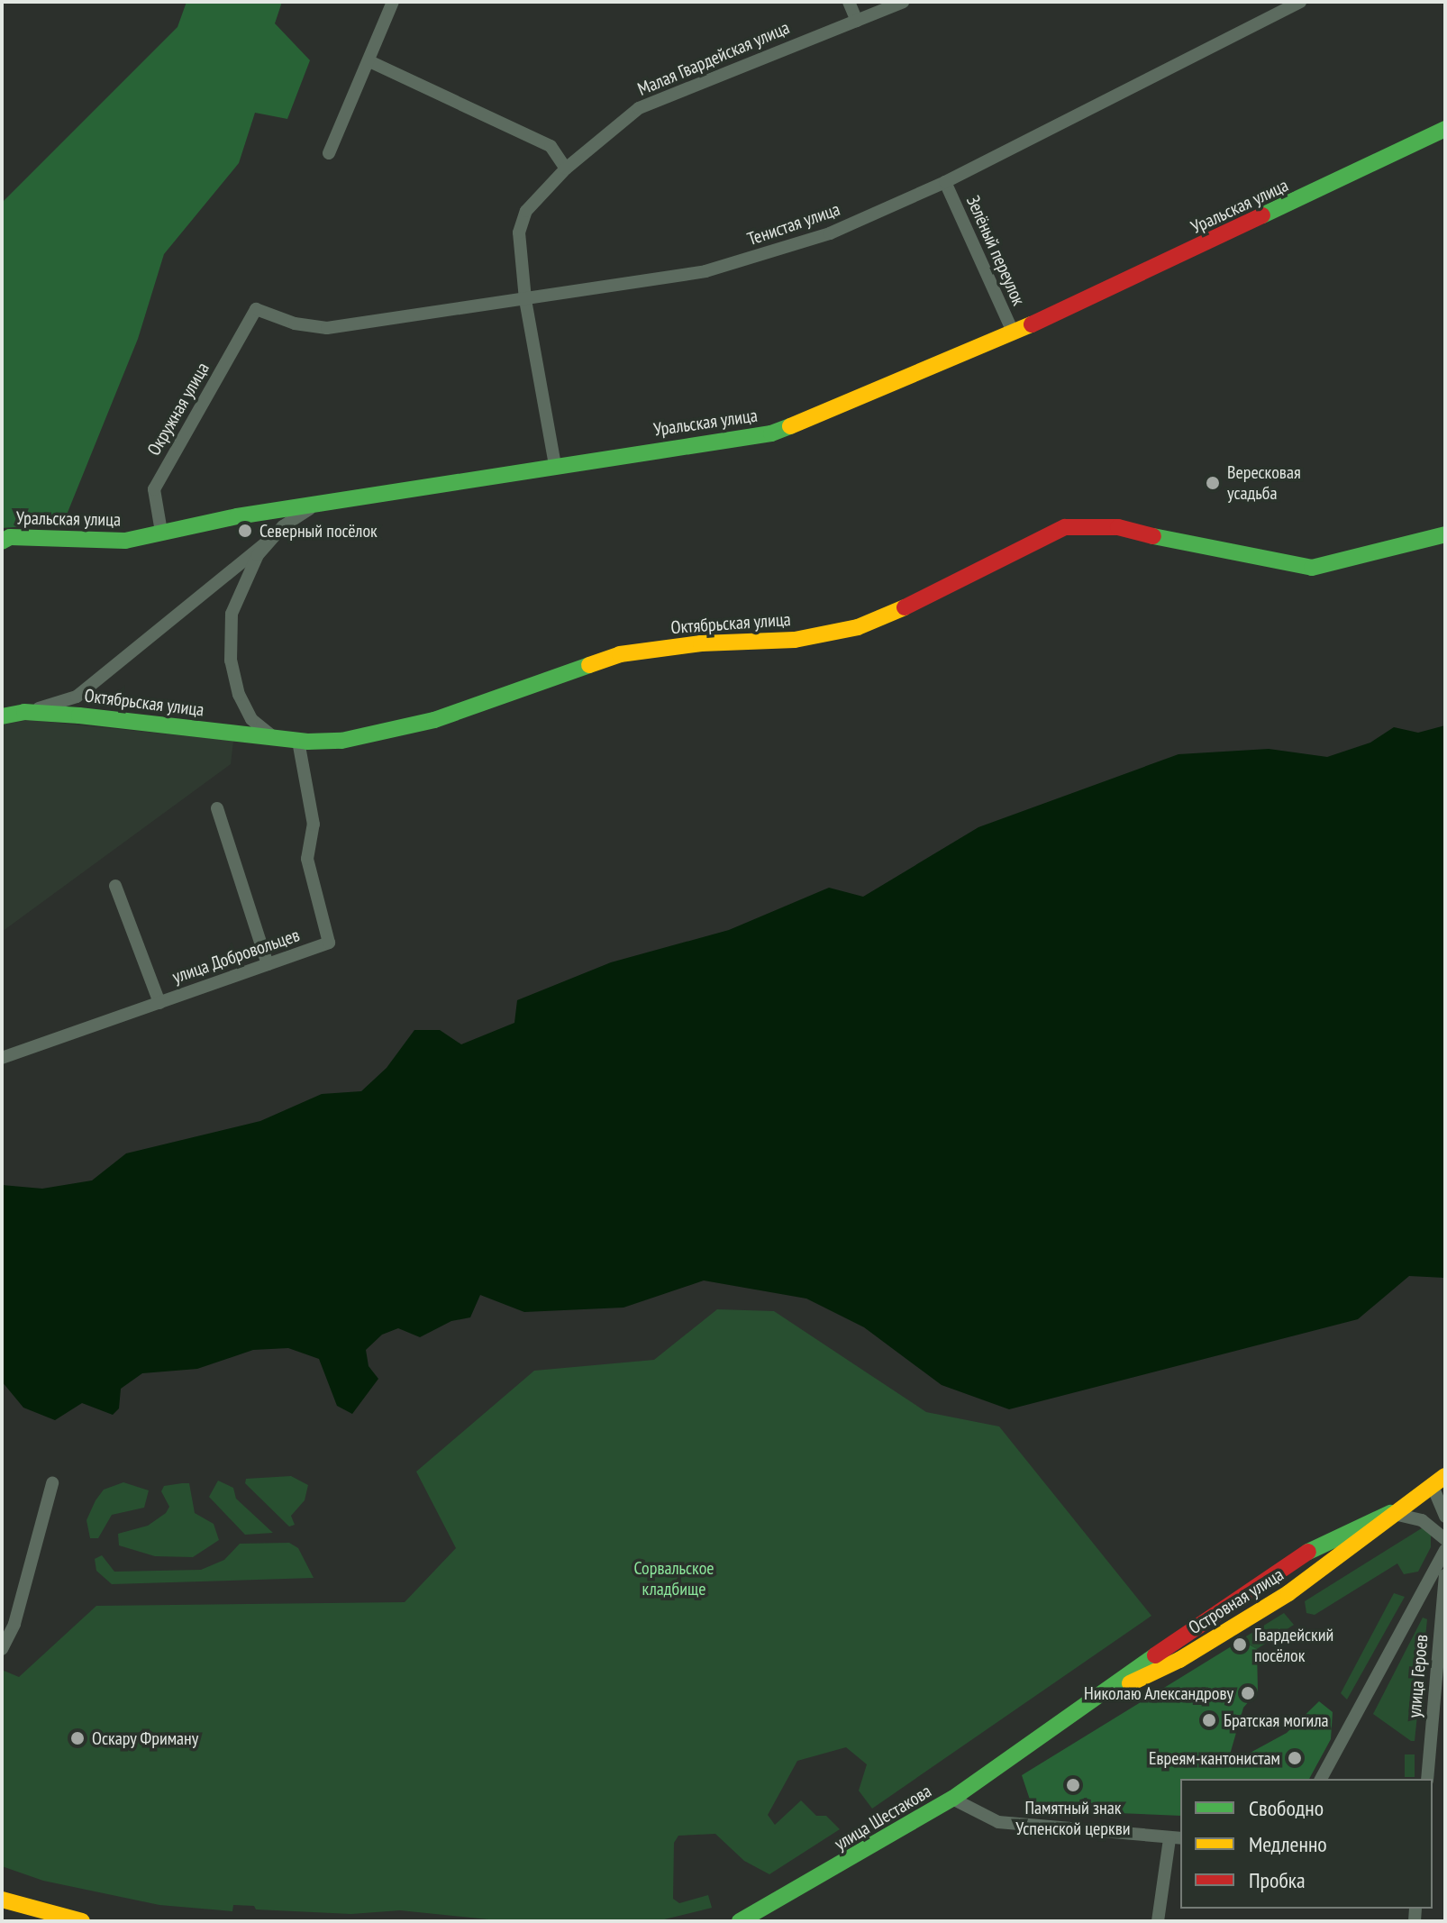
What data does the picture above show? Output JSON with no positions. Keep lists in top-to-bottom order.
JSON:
{
  "streets": {
    "street": [
      "Малая Гвардейская улица",
      "Уральская улица",
      "Тенистая улица",
      "Зелёный переулок",
      "Окружная улица",
      "Октябрьская улица",
      "улица Добровольцев",
      "Островная улица",
      "улица Героев",
      "улица Шестакова"
    ]
  },
  "crossings": [
    ["Малая Гвардейская улица", "Уральская улица"],
    ["Малая Гвардейская улица", "Тенистая улица"],
    ["Уральская улица", "Зелёный переулок"],
    ["Уральская улица", "Окружная улица"],
    ["Тенистая улица", "Зелёный переулок"],
    ["Тенистая улица", "Окружная улица"],
    ["Октябрьская улица", "улица Добровольцев"],
    ["Островная улица", "улица Шестакова"]
  ],
  "parks": ["Сорвальское кладбище"],
  "places": [
    "Вересковая усадьба",
    "Северный посёлок",
    "Гвардейский посёлок",
    "Николаю Александрову",
    "Братская могила",
    "Оскару Фриману",
    "Евреям-кантонистам",
    "Памятный знак Успенской церкви"
  ],
  "legend": ["Свободно", "Медленно", "Пробка"]
}
